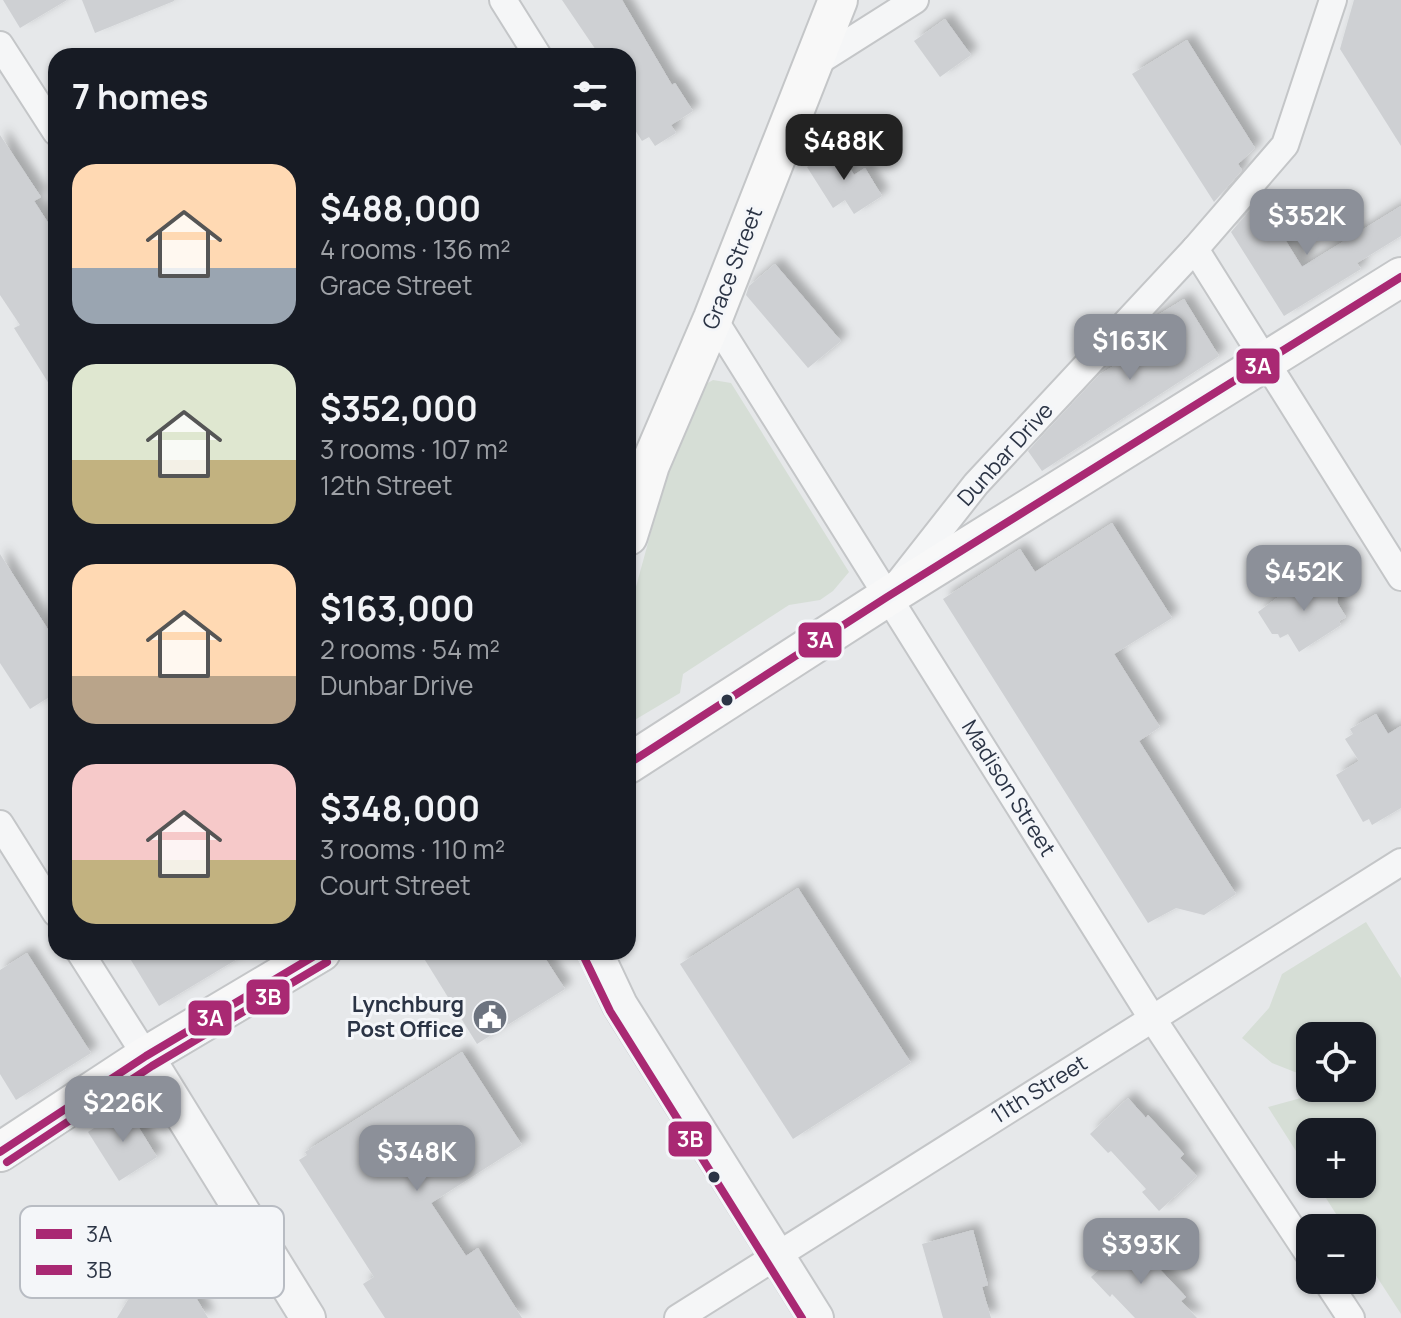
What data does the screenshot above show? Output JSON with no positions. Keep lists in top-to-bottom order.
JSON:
{
  "streets": {
    "main road": ["Grace Street"],
    "street": ["Dunbar Drive", "Madison Street", "11th Street"]
  },
  "crossings": [
    ["Grace Street", "Madison Street"],
    ["Dunbar Drive", "Madison Street"],
    ["Madison Street", "11th Street"]
  ],
  "places": {
    "public building": ["Lynchburg Post Office"]
  },
  "lines": ["transit line 3A", "transit line 3B"],
  "legend": ["3A", "3B"],
  "page": {
    "heading": "7 homes",
    "price": [
      "$488K",
      "$352K",
      "$163K",
      "$452K",
      "$226K",
      "$348K",
      "$393K"
    ],
    "list": [
      {
        "name": "$488,000",
        "note": "4 rooms · 136 m² · Grace Street"
      },
      {
        "name": "$352,000",
        "note": "3 rooms · 107 m² · 12th Street"
      },
      {
        "name": "$163,000",
        "note": "2 rooms · 54 m² · Dunbar Drive"
      },
      {
        "name": "$348,000",
        "note": "3 rooms · 110 m² · Court Street"
      }
    ],
    "map_buttons": ["+", "−"]
  }
}
